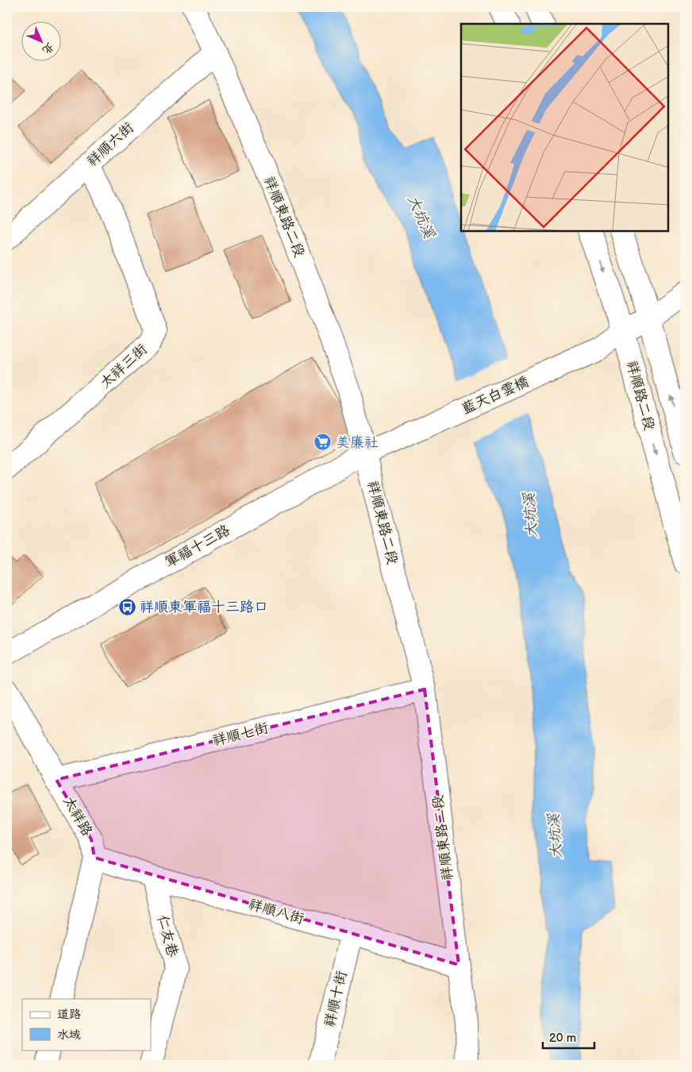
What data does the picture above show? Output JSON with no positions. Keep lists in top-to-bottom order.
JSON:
{
  "streets": {
    "street": [
      "祥順六街",
      "祥順東路二段",
      "太祥三街",
      "藍天白雲橋",
      "祥順路二段",
      "軍福十三路",
      "祥順七街",
      "太祥路",
      "祥順八街",
      "仁友巷",
      "祥順十街"
    ]
  },
  "crossings": [
    ["祥順六街", "祥順東路二段"],
    ["祥順六街", "太祥三街"],
    ["祥順東路二段", "軍福十三路"],
    ["祥順東路二段", "祥順七街"],
    ["祥順東路二段", "祥順八街"],
    ["藍天白雲橋", "祥順路二段"],
    ["藍天白雲橋", "軍福十三路"],
    ["祥順七街", "太祥路"],
    ["太祥路", "祥順八街"],
    ["祥順八街", "仁友巷"],
    ["祥順八街", "祥順十街"]
  ],
  "water": ["大坑溪"],
  "places": {
    "supermarket": ["美廉社"],
    "bus stop": ["祥順東軍福十三路口"]
  },
  "legend": ["道路", "水域"],
  "scale_bar": "20 m",
  "north": "bottom right"
}
